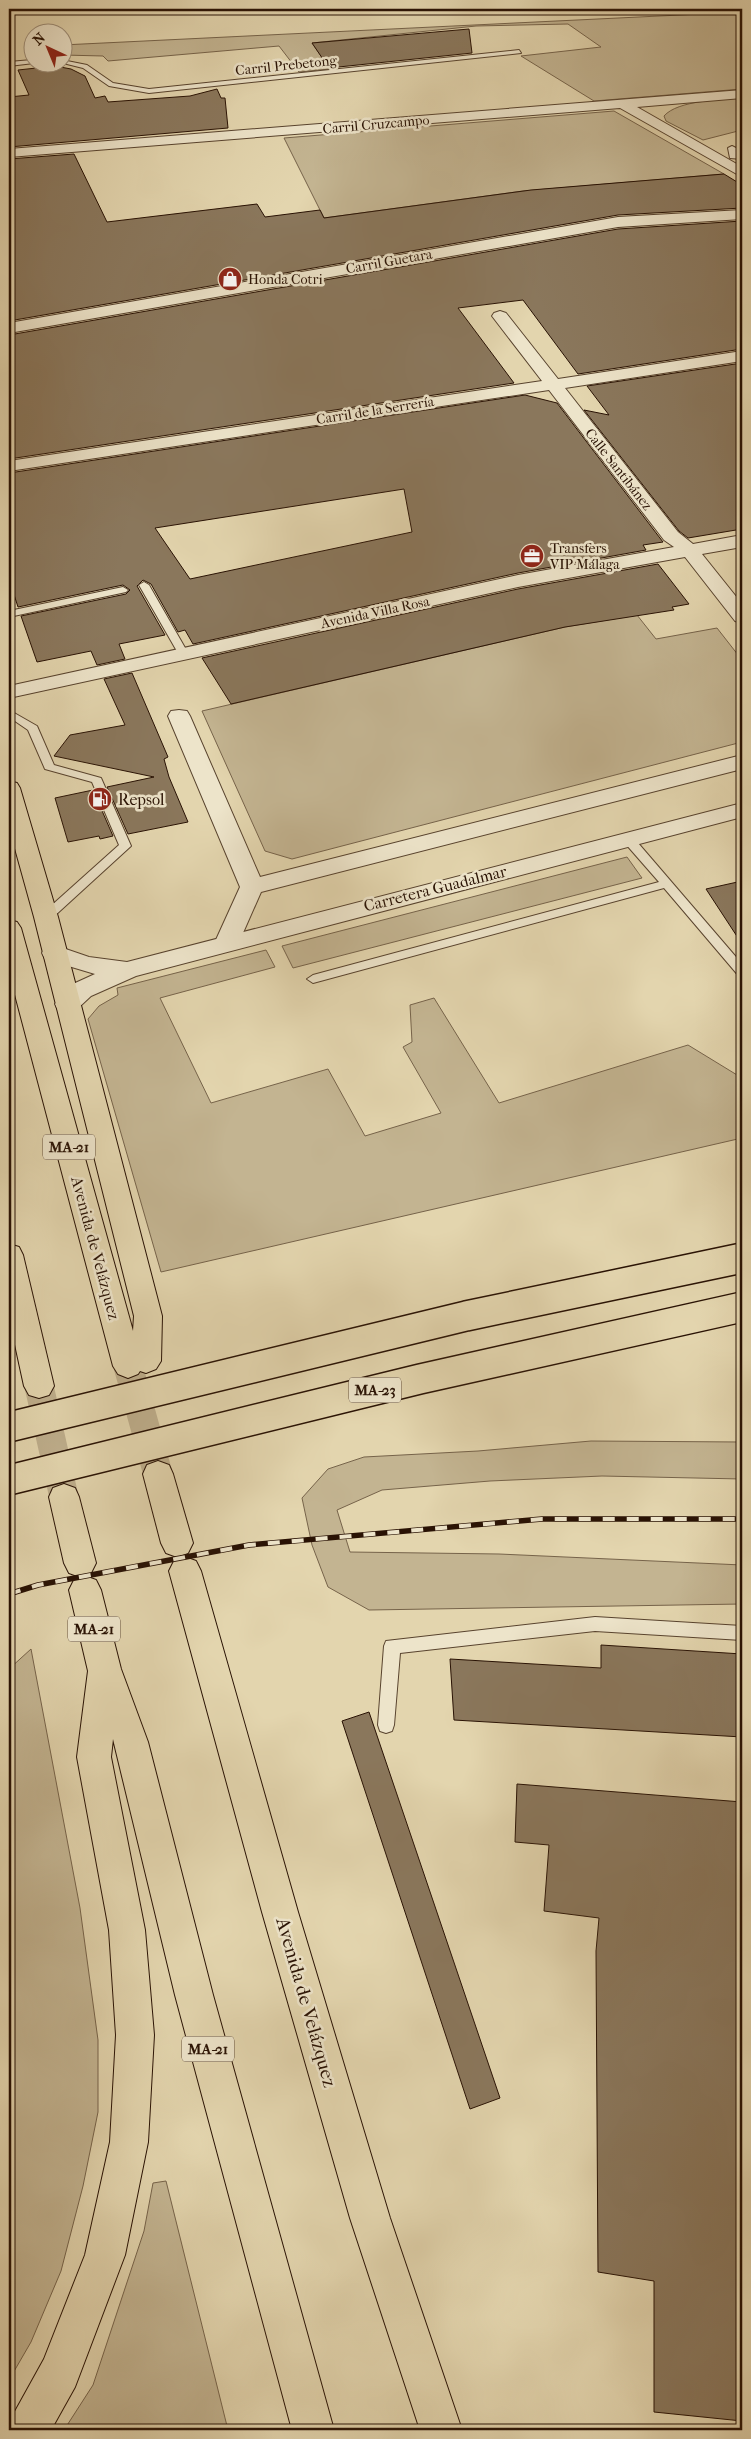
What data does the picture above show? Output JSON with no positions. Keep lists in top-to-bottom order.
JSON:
{
  "streets": {
    "highway": ["MA-21", "Avenida de Velázquez", "MA-23"],
    "street": [
      "Carril Cruzcampo",
      "Carril Guetara",
      "Carril de la Serrería",
      "Calle Santibánez",
      "Avenida Villa Rosa",
      "Carretera Guadalmar"
    ],
    "lane": ["Carril Prebetong"]
  },
  "crossings": [
    ["Carril de la Serrería", "Calle Santibánez"],
    ["Calle Santibánez", "Avenida Villa Rosa"],
    ["Carretera Guadalmar", "Avenida de Velázquez"]
  ],
  "places": {
    "shop": ["Honda Cotri"],
    "office": ["Transfers VIP Málaga"],
    "fuel station": ["Repsol"]
  },
  "north": "top left"
}
